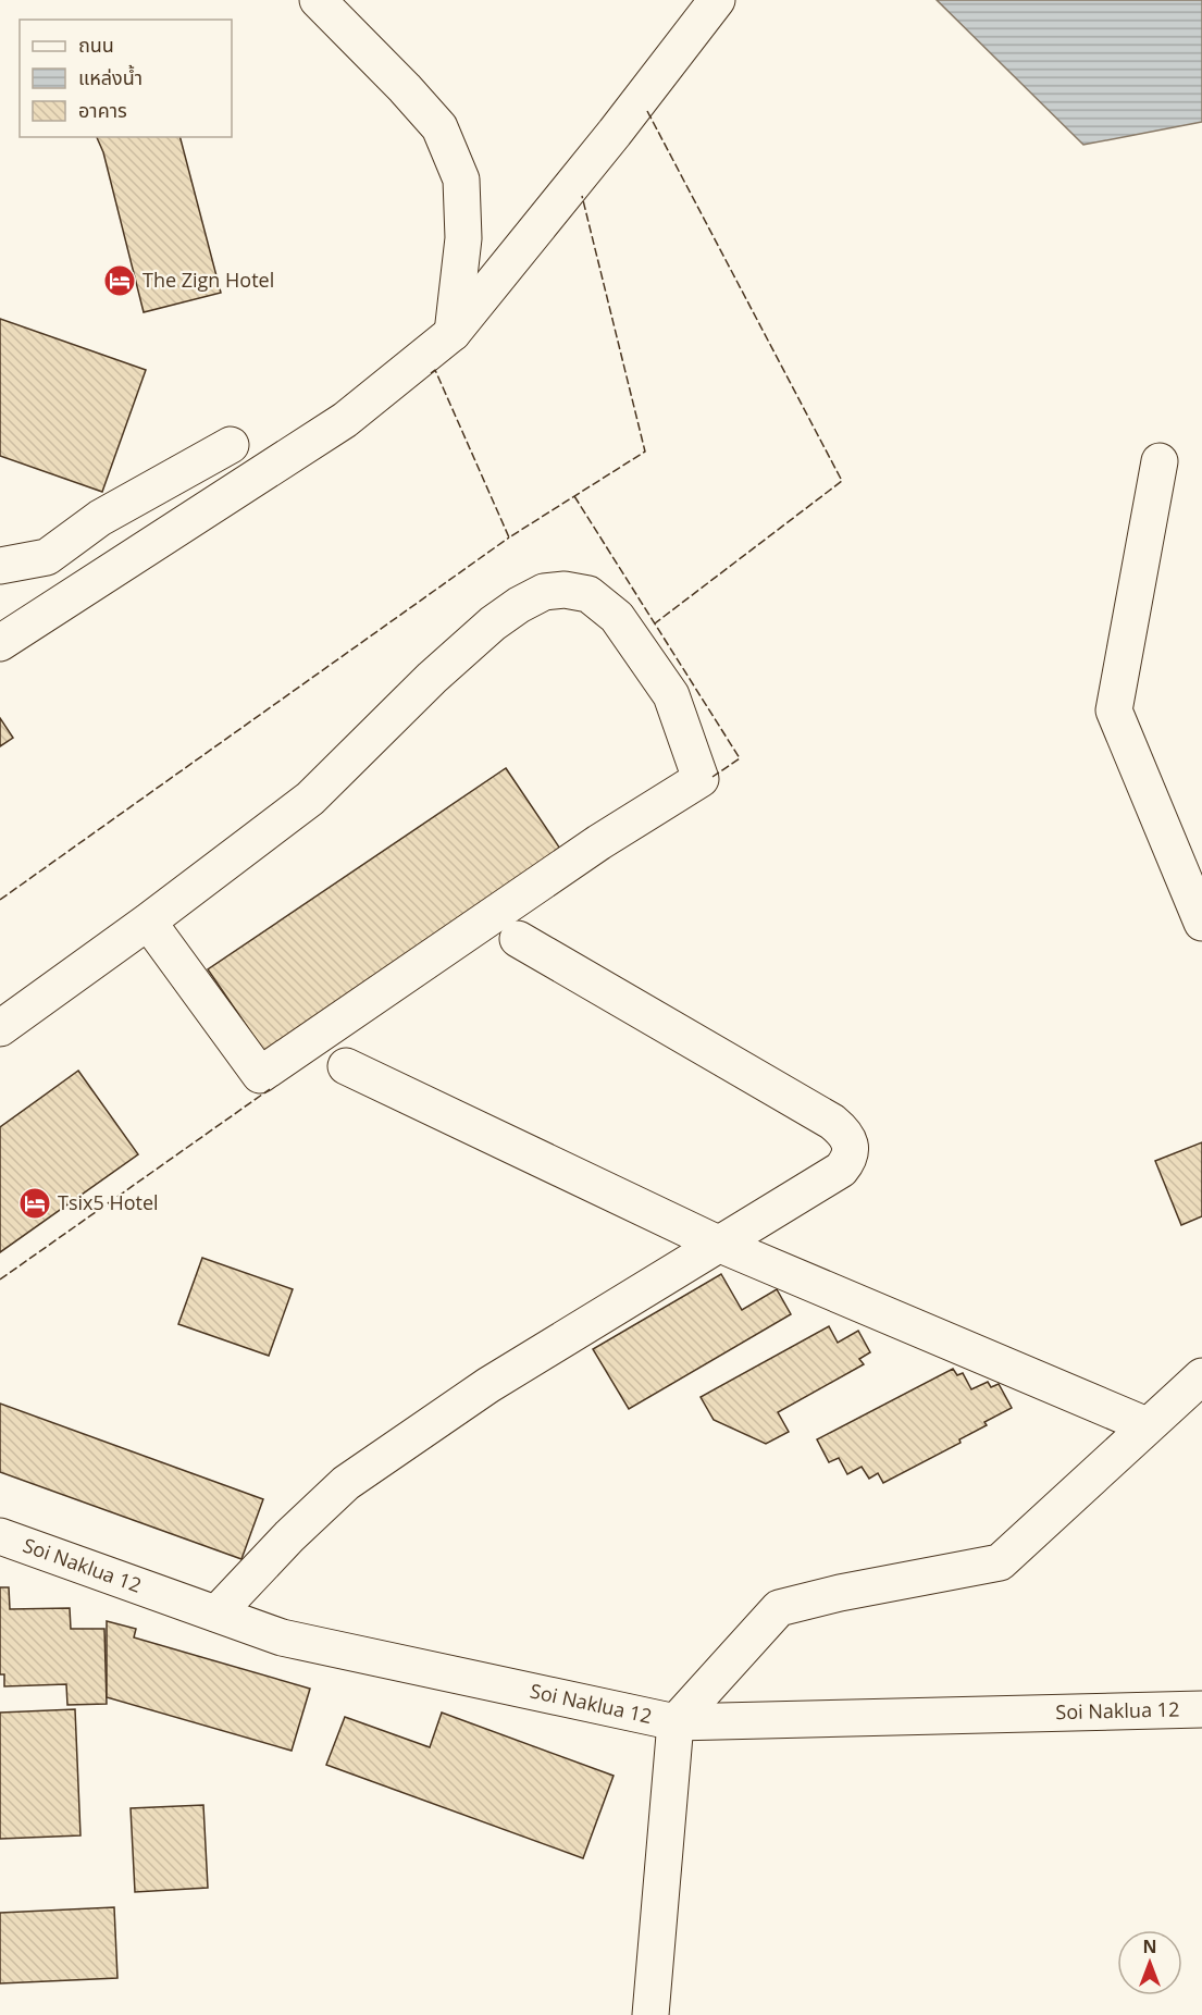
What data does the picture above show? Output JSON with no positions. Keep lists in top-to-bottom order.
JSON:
{
  "streets": {
    "street": ["Soi Naklua 12"]
  },
  "places": {
    "hotel": ["The Zign Hotel", "Tsix5 Hotel"]
  },
  "legend": ["ถนน", "แหล่งน้ำ", "อาคาร"],
  "north": "top"
}
